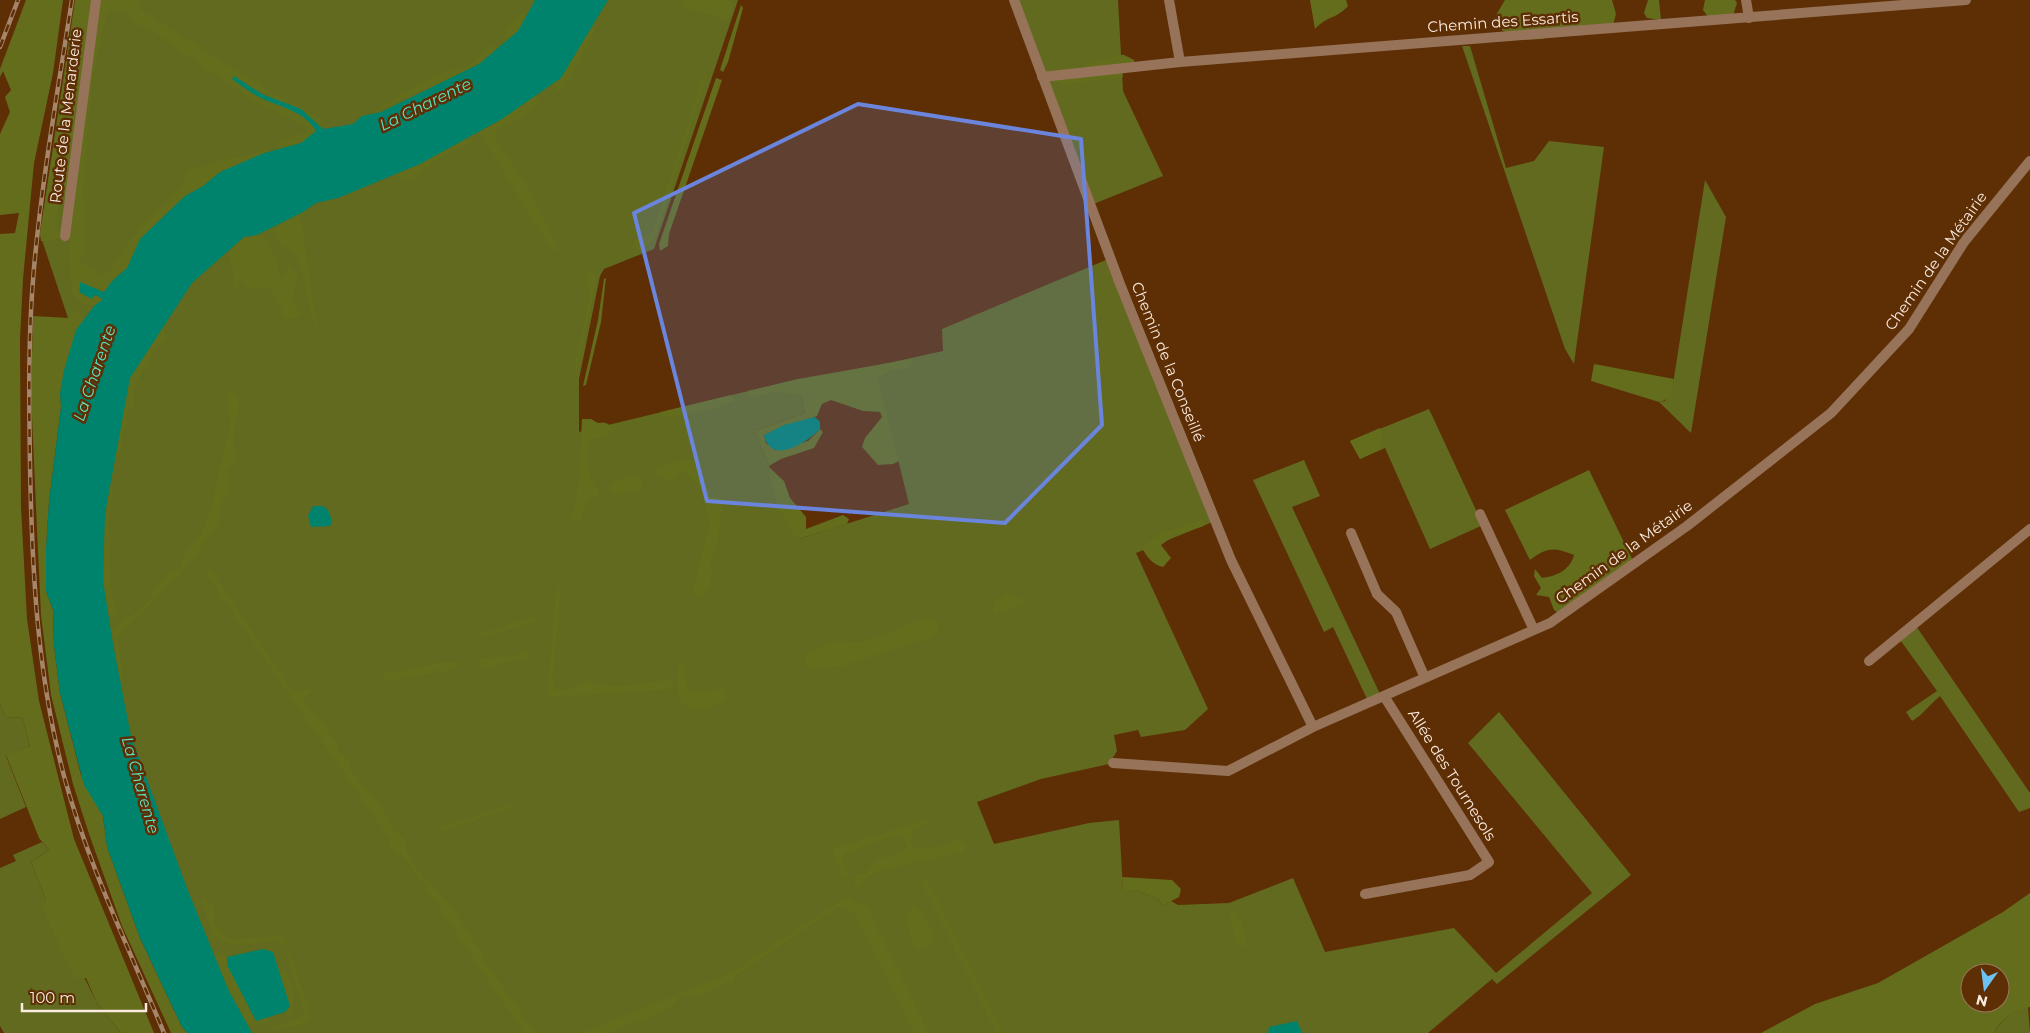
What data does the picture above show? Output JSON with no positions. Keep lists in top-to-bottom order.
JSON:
{
  "streets": {
    "street": [
      "Chemin des Essartis",
      "Route de la Menarderie",
      "Chemin de la Métairie",
      "Chemin de la Conseillé",
      "Allée des Tournesols"
    ]
  },
  "crossings": [
    ["Chemin des Essartis", "Chemin de la Conseillé"],
    ["Chemin de la Métairie", "Chemin de la Conseillé"],
    ["Chemin de la Métairie", "Allée des Tournesols"]
  ],
  "water": ["La Charente"],
  "scale_bar": "100 m",
  "north": "bottom"
}
